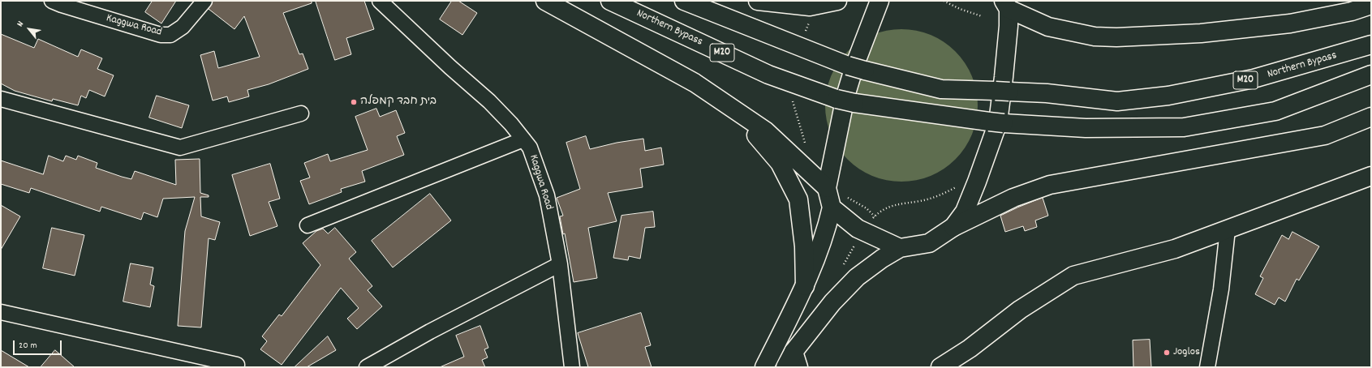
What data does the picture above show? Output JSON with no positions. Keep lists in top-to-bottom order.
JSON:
{
  "streets": {
    "main road": ["Northern Bypass", "M20"],
    "street": ["Kaggwa Road"]
  },
  "places": ["בית חבד קמפלה", "Joglos"],
  "scale_bar": "20 m",
  "north": "top left"
}
